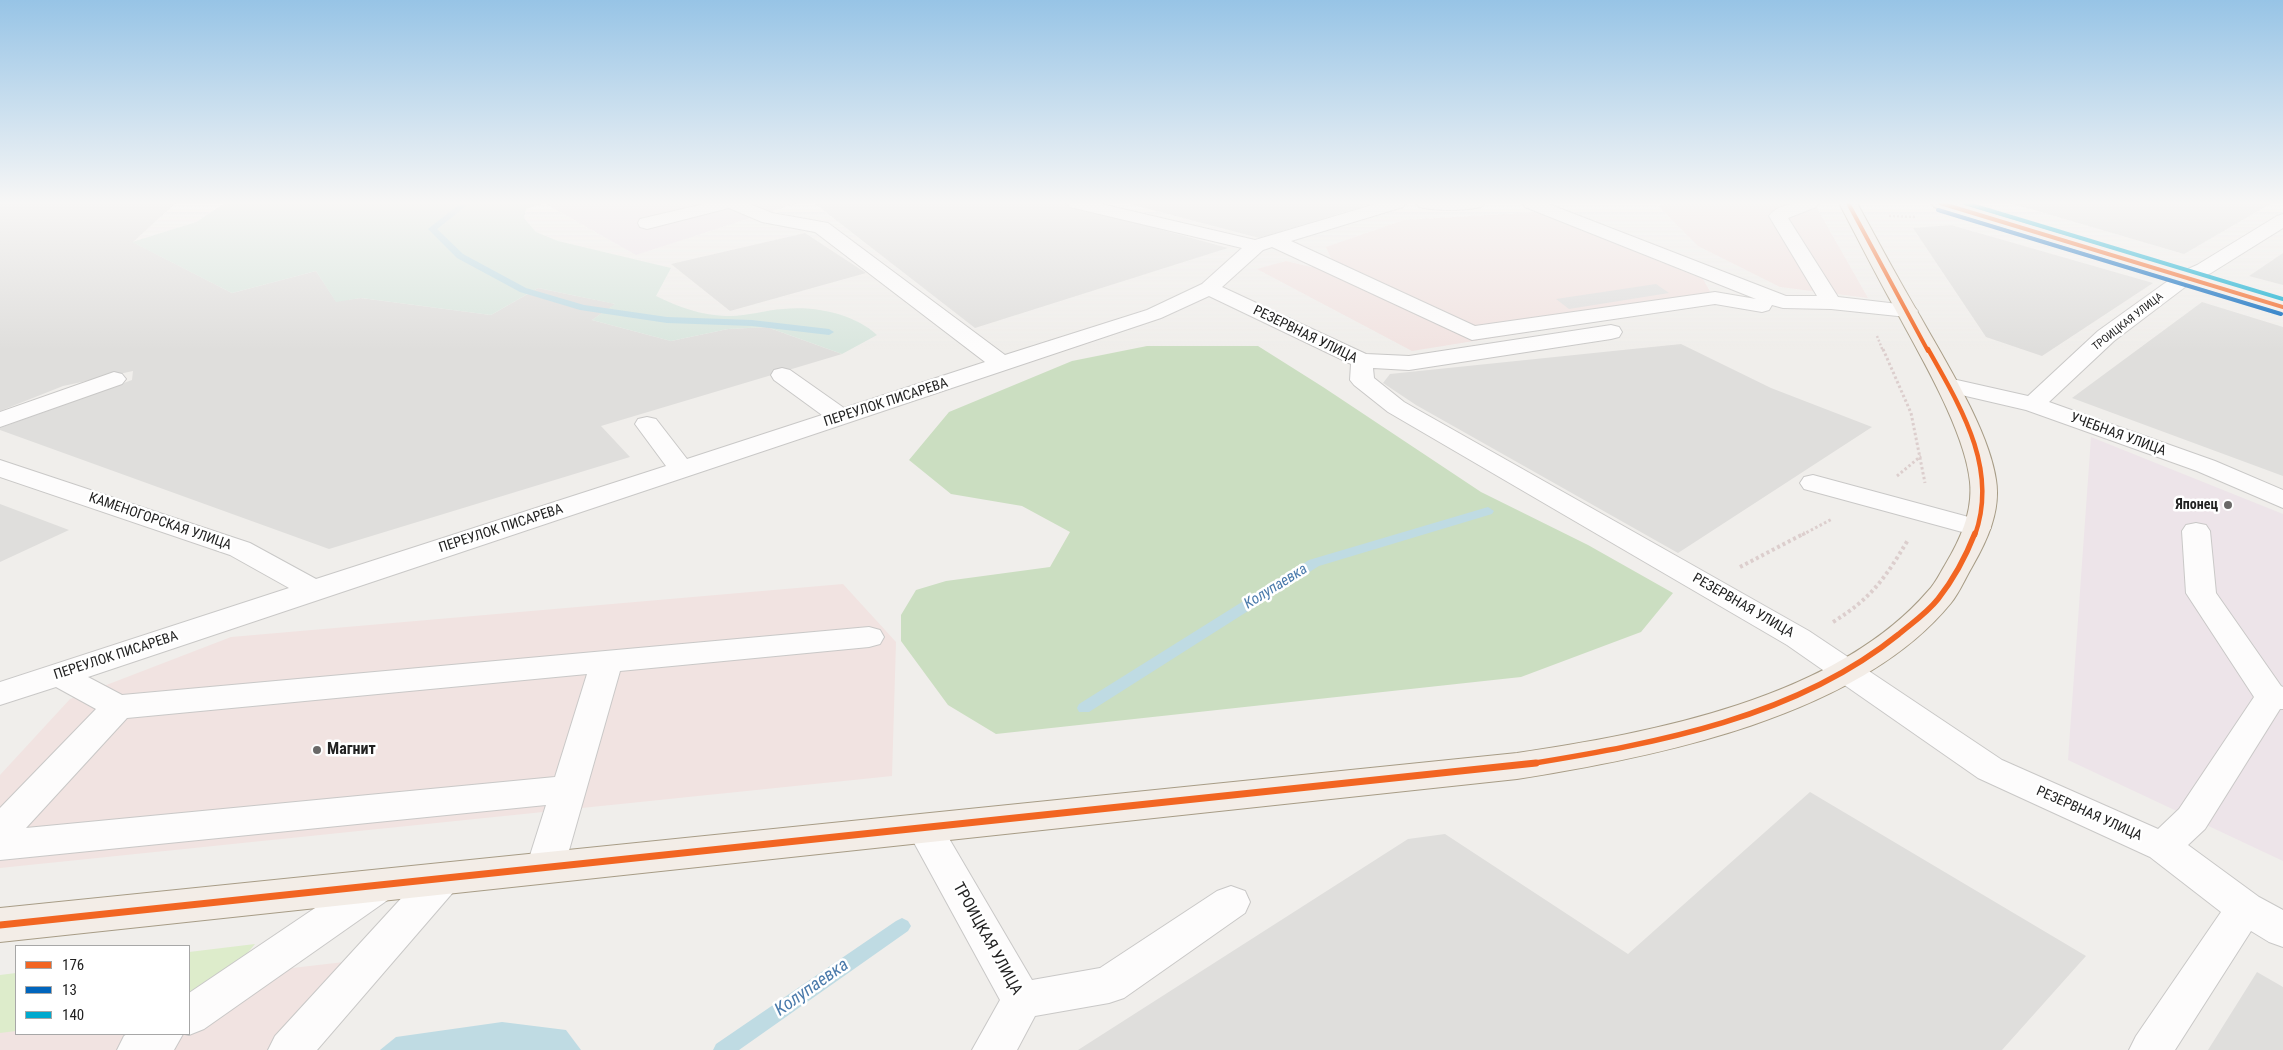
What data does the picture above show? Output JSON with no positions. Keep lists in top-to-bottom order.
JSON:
{
  "streets": {
    "street": [
      "ТРОИЦКАЯ УЛИЦА",
      "РЕЗЕРВНАЯ УЛИЦА",
      "ПЕРЕУЛОК ПИСАРЕВА",
      "УЧЕБНАЯ УЛИЦА",
      "КАМЕНОГОРСКАЯ УЛИЦА"
    ]
  },
  "crossings": [
    ["ТРОИЦКАЯ УЛИЦА", "УЧЕБНАЯ УЛИЦА"],
    ["РЕЗЕРВНАЯ УЛИЦА", "ПЕРЕУЛОК ПИСАРЕВА"],
    ["ПЕРЕУЛОК ПИСАРЕВА", "КАМЕНОГОРСКАЯ УЛИЦА"]
  ],
  "water": ["Колупаевка"],
  "places": ["Японец", "Магнит"],
  "lines": ["transit line 176", "transit line 13", "transit line 140"],
  "legend": ["176", "13", "140"]
}
